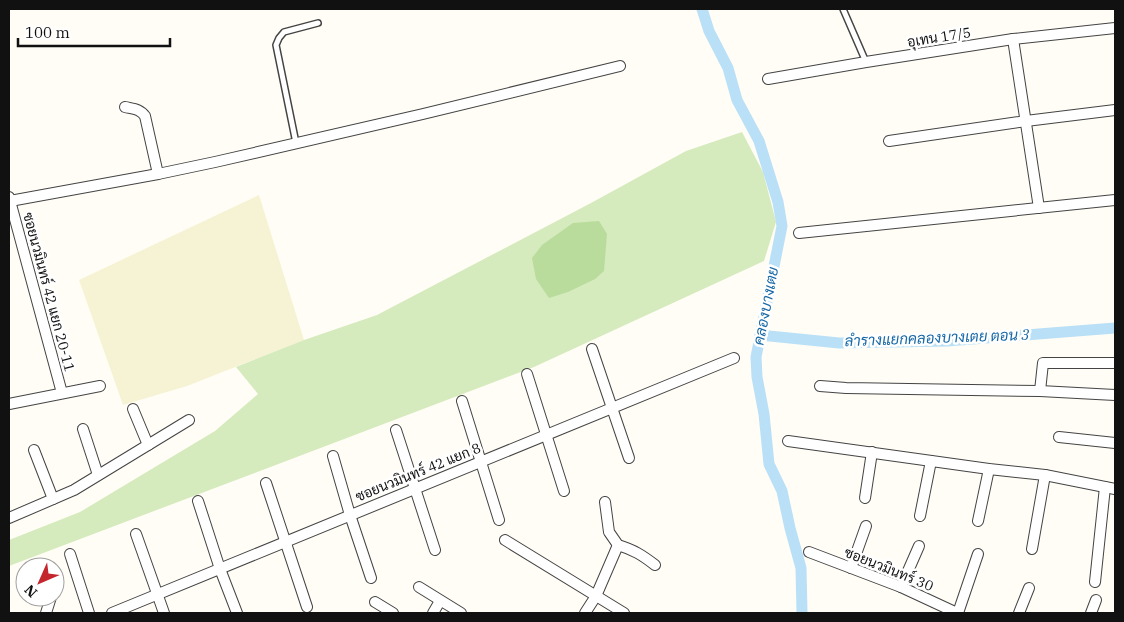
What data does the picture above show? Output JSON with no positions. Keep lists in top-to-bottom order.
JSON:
{
  "streets": {
    "street": [
      "อุเทน 17/5",
      "ซอยนวมินทร์ 42 แยก 20-11",
      "ซอยนวมินทร์ 42 แยก 8",
      "ซอยนวมินทร์ 30"
    ]
  },
  "water": ["คลองบางเตย", "ลำรางแยกคลองบางเตย ตอน 3"],
  "scale_bar": "100 m",
  "north": "bottom left"
}
